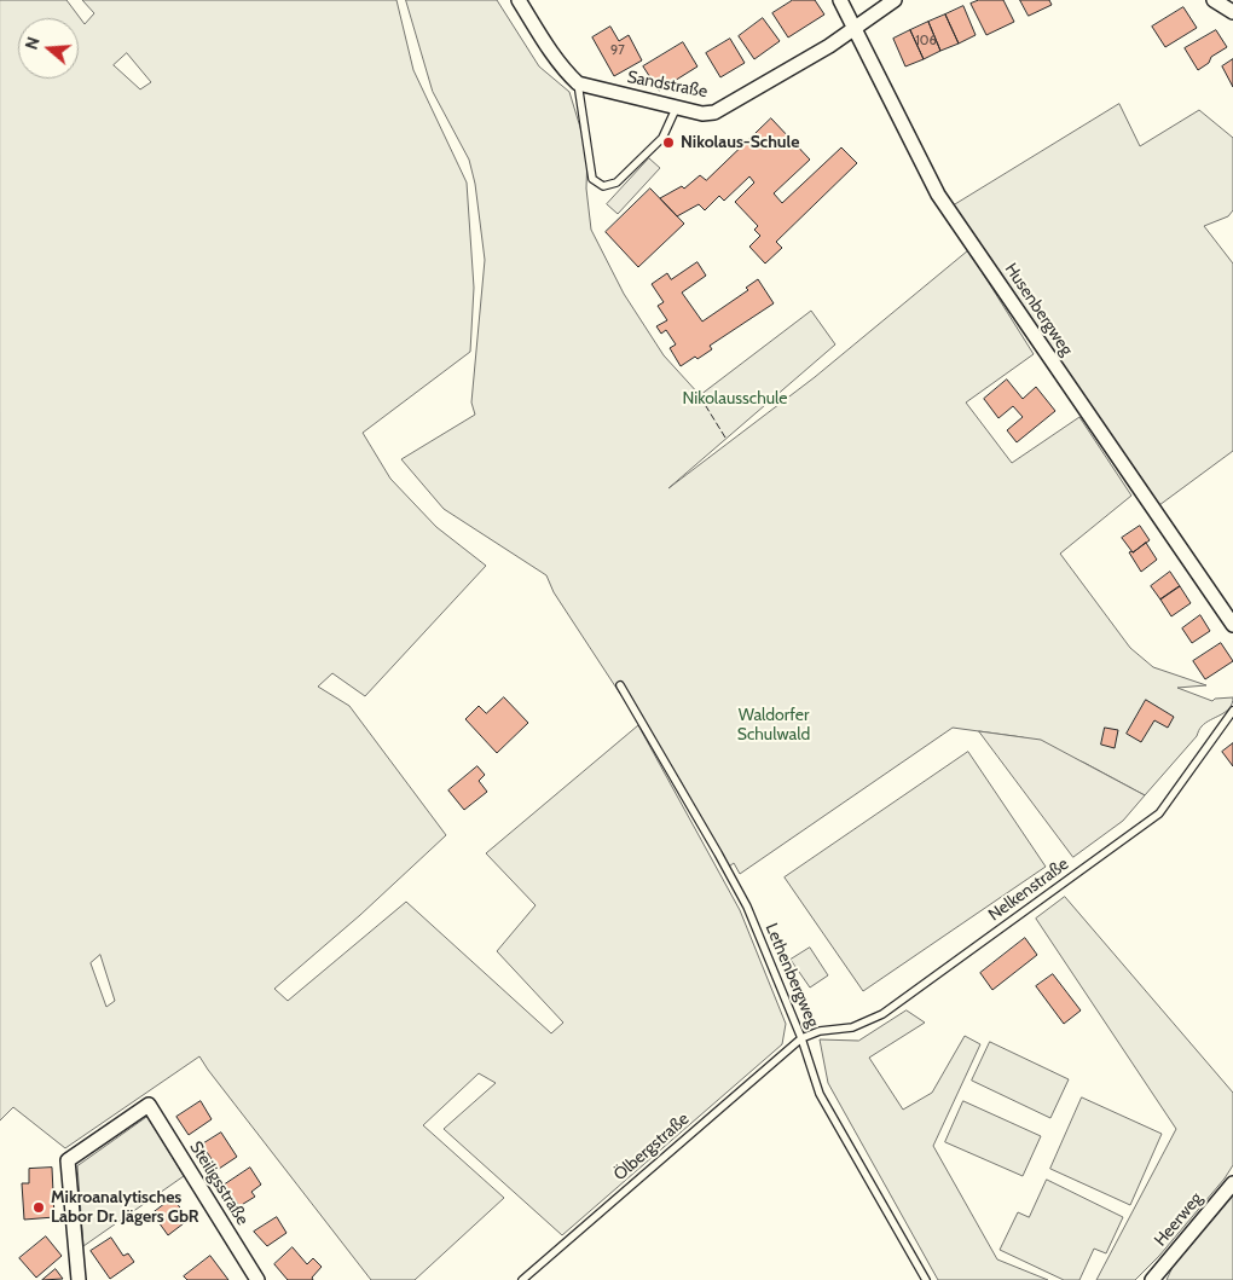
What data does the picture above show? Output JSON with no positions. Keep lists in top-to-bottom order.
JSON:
{
  "streets": {
    "street": [
      "Sandstraße",
      "Husenbergweg",
      "Steiligsstraße",
      "Heerweg"
    ],
    "lane": ["Nelkenstraße", "Lethenbergweg", "Ölbergstraße"]
  },
  "crossings": [
    ["Sandstraße", "Husenbergweg"],
    ["Nelkenstraße", "Lethenbergweg"],
    ["Nelkenstraße", "Ölbergstraße"],
    ["Lethenbergweg", "Ölbergstraße"]
  ],
  "parks": ["Nikolausschule", "Waldorfer Schulwald"],
  "places": ["Nikolaus-Schule", "Mikroanalytisches Labor Dr. Jägers GbR"],
  "house_numbers": ["106", "97"],
  "north": "left"
}
